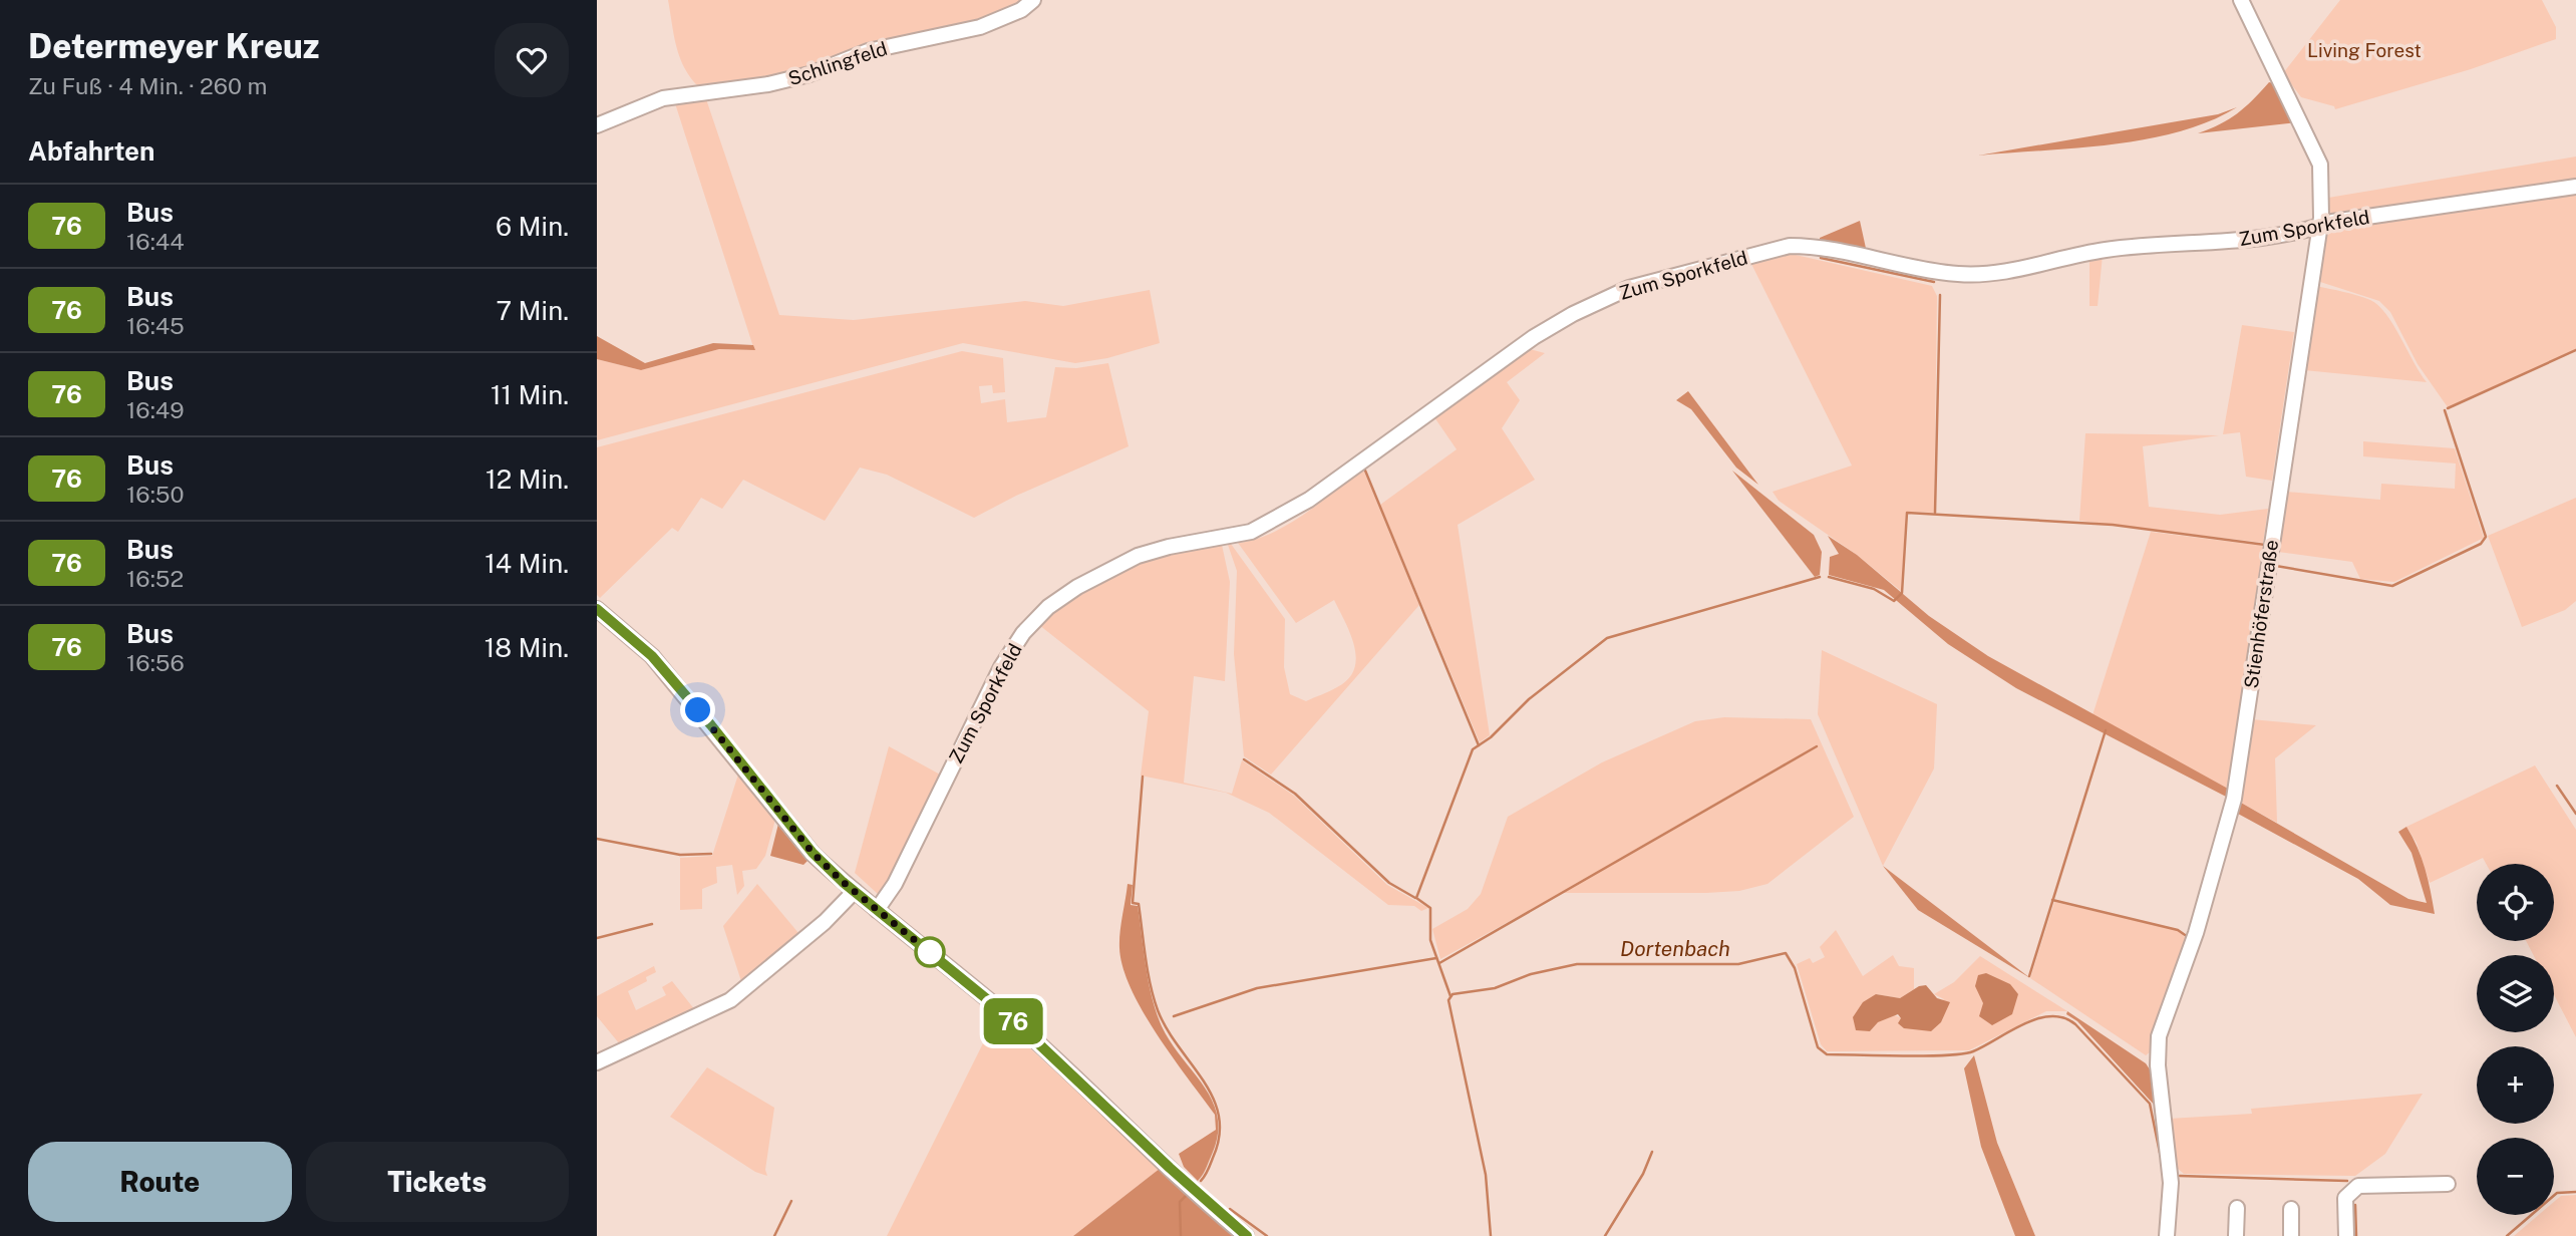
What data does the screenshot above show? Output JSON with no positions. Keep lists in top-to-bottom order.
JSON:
{
  "streets": {
    "street": ["Schlingfeld", "Zum Sporkfeld", "Stienhöferstraße"]
  },
  "crossings": [
    ["Zum Sporkfeld", "Stienhöferstraße"]
  ],
  "water": ["Dortenbach"],
  "parks": ["Living Forest"],
  "lines": ["bus line 76"],
  "page": {
    "heading": [
      ["Determeyer Kreuz", "Zu Fuß · 4 Min. · 260 m"],
      "Abfahrten"
    ],
    "on_map": "76",
    "list": [
      {
        "mark": "76",
        "name": "Bus",
        "note": "16:44",
        "value": "6 Min."
      },
      {
        "mark": "76",
        "name": "Bus",
        "note": "16:45",
        "value": "7 Min."
      },
      {
        "mark": "76",
        "name": "Bus",
        "note": "16:49",
        "value": "11 Min."
      },
      {
        "mark": "76",
        "name": "Bus",
        "note": "16:50",
        "value": "12 Min."
      },
      {
        "mark": "76",
        "name": "Bus",
        "note": "16:52",
        "value": "14 Min."
      },
      {
        "mark": "76",
        "name": "Bus",
        "note": "16:56",
        "value": "18 Min."
      }
    ],
    "map_buttons": ["+", "−"],
    "buttons": ["Route", "Tickets"]
  }
}
